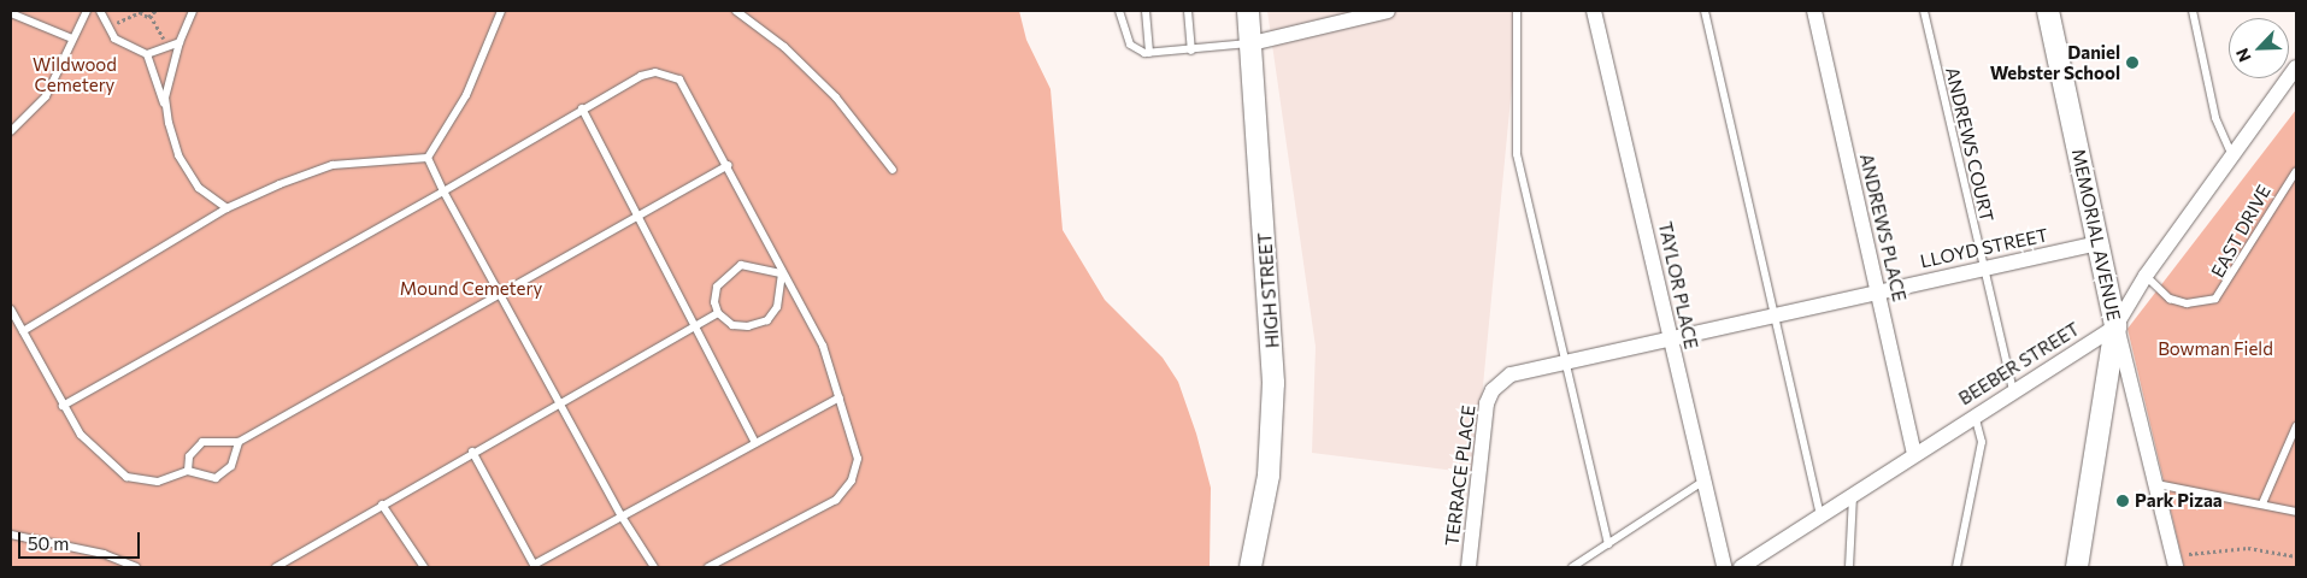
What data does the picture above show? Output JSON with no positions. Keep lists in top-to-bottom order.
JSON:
{
  "streets": {
    "street": [
      "ANDREWS PLACE",
      "MEMORIAL AVENUE",
      "LLOYD STREET",
      "TAYLOR PLACE",
      "HIGH STREET",
      "BEEBER STREET",
      "TERRACE PLACE"
    ],
    "lane": ["ANDREWS COURT", "EAST DRIVE"]
  },
  "crossings": [
    ["ANDREWS COURT", "LLOYD STREET"],
    ["ANDREWS COURT", "BEEBER STREET"],
    ["ANDREWS PLACE", "LLOYD STREET"],
    ["ANDREWS PLACE", "BEEBER STREET"],
    ["EAST DRIVE", "BEEBER STREET"],
    ["MEMORIAL AVENUE", "LLOYD STREET"],
    ["MEMORIAL AVENUE", "BEEBER STREET"],
    ["LLOYD STREET", "TAYLOR PLACE"],
    ["LLOYD STREET", "TERRACE PLACE"]
  ],
  "parks": ["Wildwood Cemetery", "Mound Cemetery", "Bowman Field"],
  "places": ["Daniel Webster School", "Park Pizaa"],
  "scale_bar": "50 m",
  "north": "bottom left"
}
